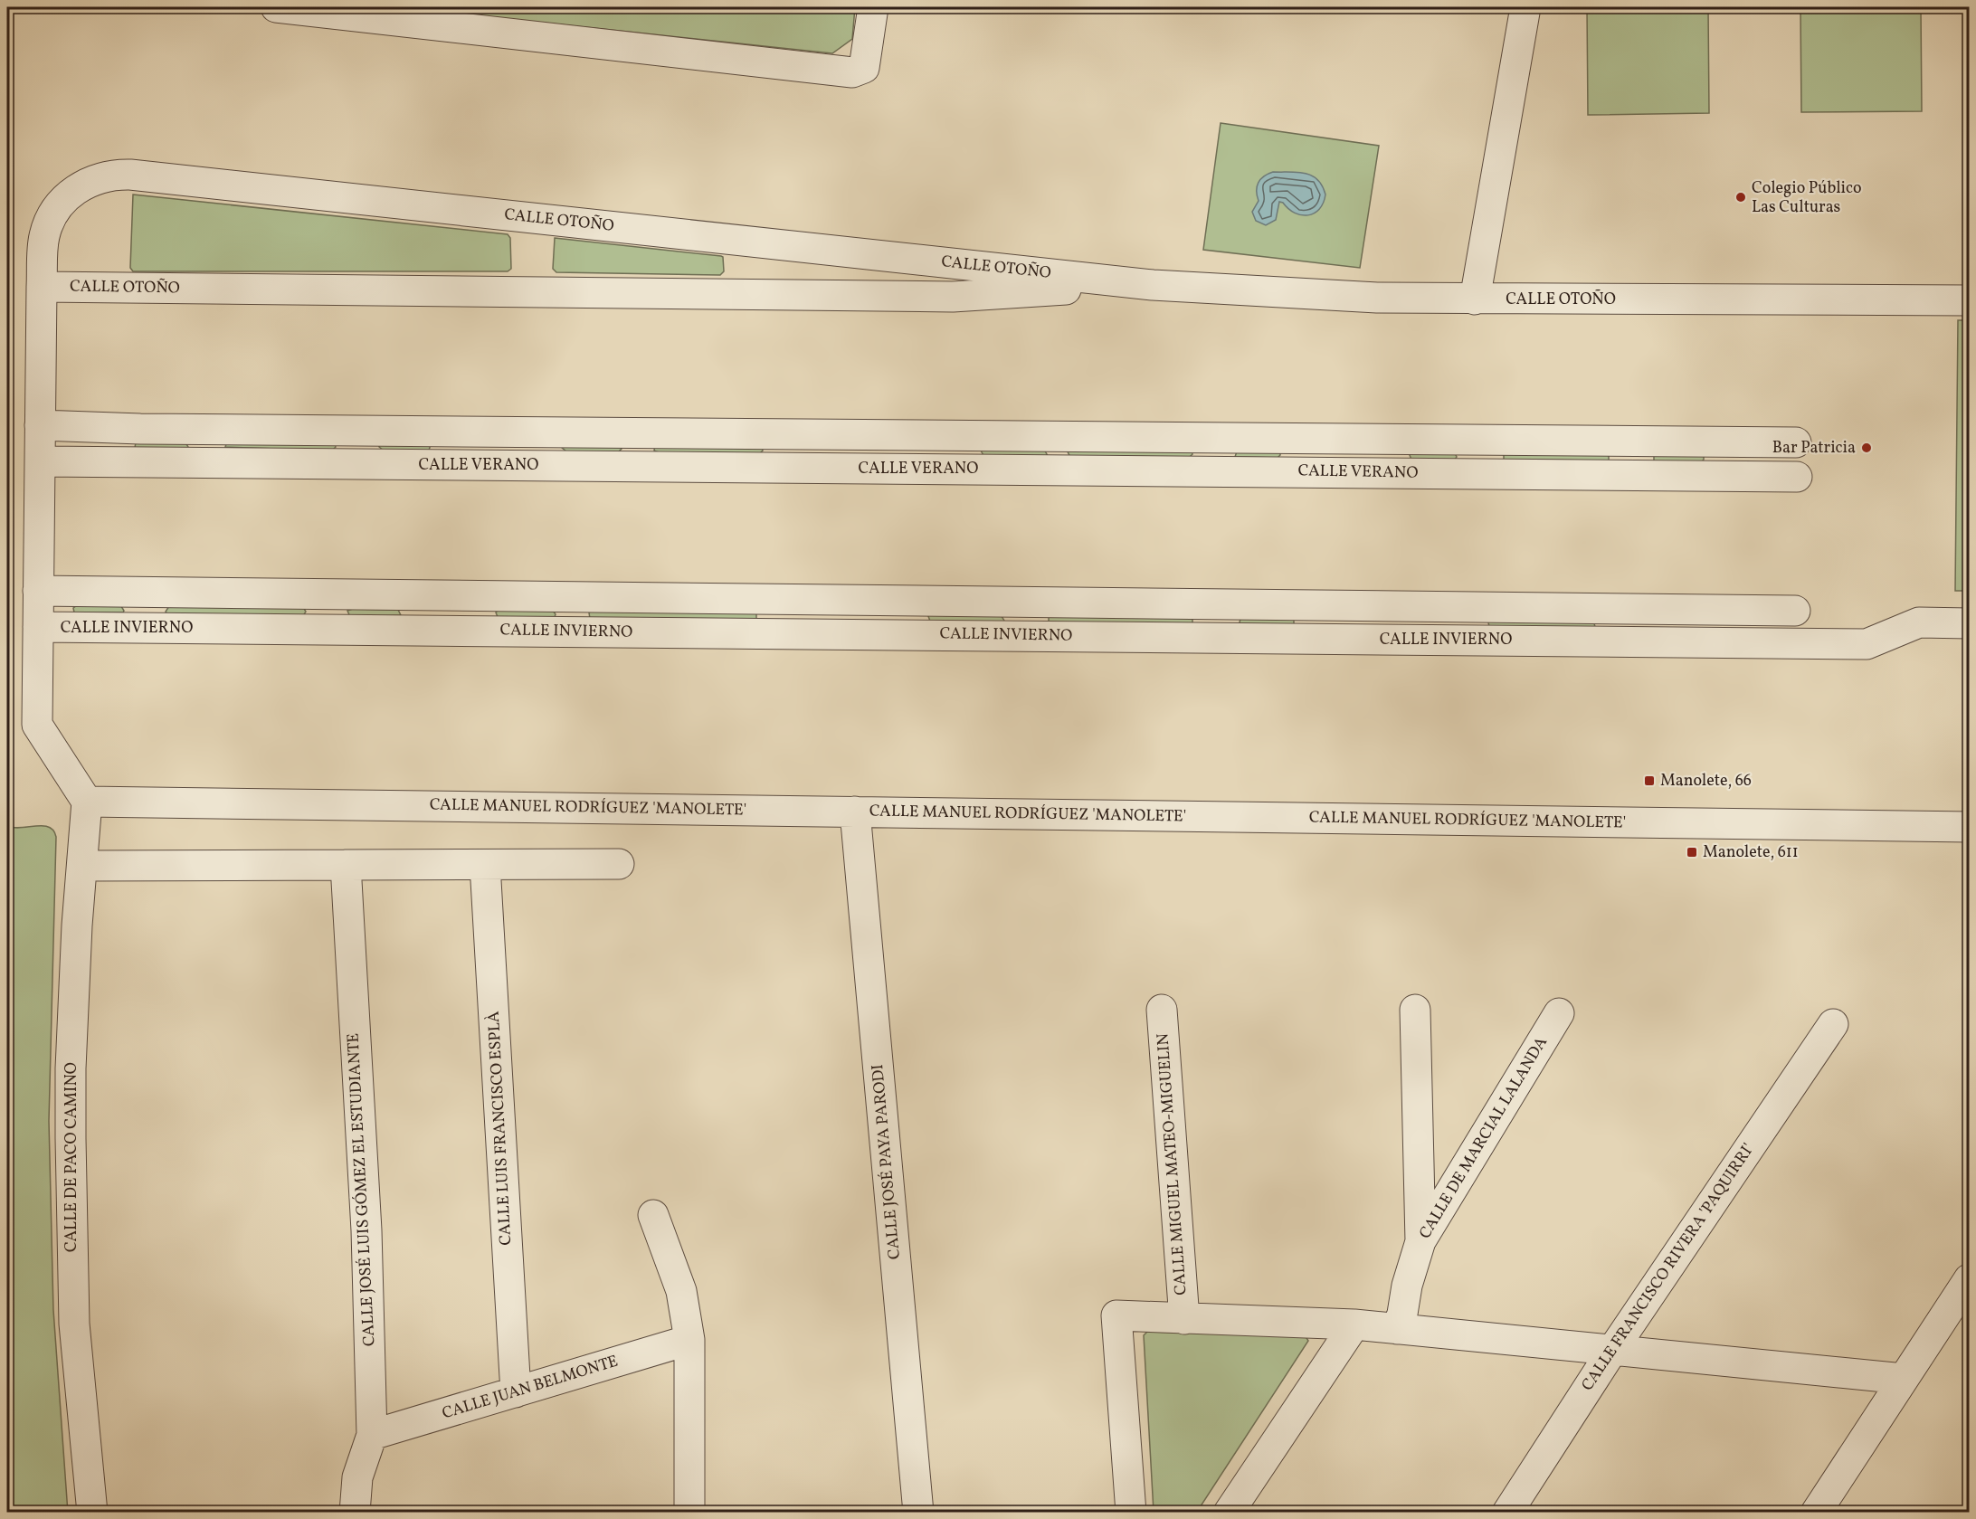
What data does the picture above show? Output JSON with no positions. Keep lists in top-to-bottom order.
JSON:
{
  "streets": {
    "street": [
      "CALLE OTOÑO",
      "CALLE VERANO",
      "CALLE INVIERNO",
      "CALLE MANUEL RODRÍGUEZ 'MANOLETE'",
      "CALLE LUIS FRANCISCO ESPLÀ",
      "CALLE DE MARCIAL LALANDA",
      "CALLE DE PACO CAMINO",
      "CALLE JOSÉ PAYA PARODI",
      "CALLE MIGUEL MATEO-MIGUELIN",
      "CALLE JOSÉ LUIS GÓMEZ EL ESTUDIANTE",
      "CALLE FRANCISCO RIVERA 'PAQUIRRI'",
      "CALLE JUAN BELMONTE"
    ]
  },
  "crossings": [
    ["CALLE OTOÑO", "CALLE VERANO"],
    ["CALLE OTOÑO", "CALLE INVIERNO"],
    ["CALLE OTOÑO", "CALLE MANUEL RODRÍGUEZ 'MANOLETE'"],
    ["CALLE OTOÑO", "CALLE DE PACO CAMINO"],
    ["CALLE MANUEL RODRÍGUEZ 'MANOLETE'", "CALLE DE PACO CAMINO"],
    ["CALLE MANUEL RODRÍGUEZ 'MANOLETE'", "CALLE JOSÉ PAYA PARODI"],
    ["CALLE LUIS FRANCISCO ESPLÀ", "CALLE JUAN BELMONTE"],
    ["CALLE JOSÉ LUIS GÓMEZ EL ESTUDIANTE", "CALLE JUAN BELMONTE"]
  ],
  "places": {
    "other": ["Colegio Público Las Culturas", "Bar Patricia"],
    "transit": ["Manolete, 66", "Manolete, 611"]
  }
}
